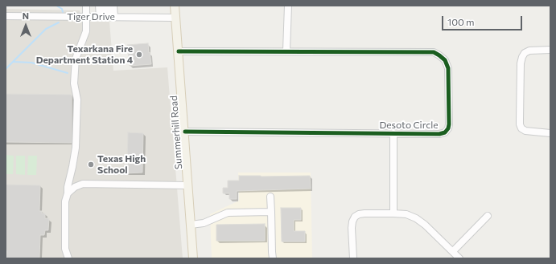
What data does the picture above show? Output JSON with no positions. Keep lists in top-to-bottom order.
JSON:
{
  "streets": {
    "main road": ["Summerhill Road"],
    "street": ["Tiger Drive", "Desoto Circle"]
  },
  "crossings": [
    ["Tiger Drive", "Summerhill Road"],
    ["Desoto Circle", "Summerhill Road"]
  ],
  "places": ["Texarkana Fire Department Station 4", "Texas High School"],
  "scale_bar": "100 m",
  "north": "top"
}
